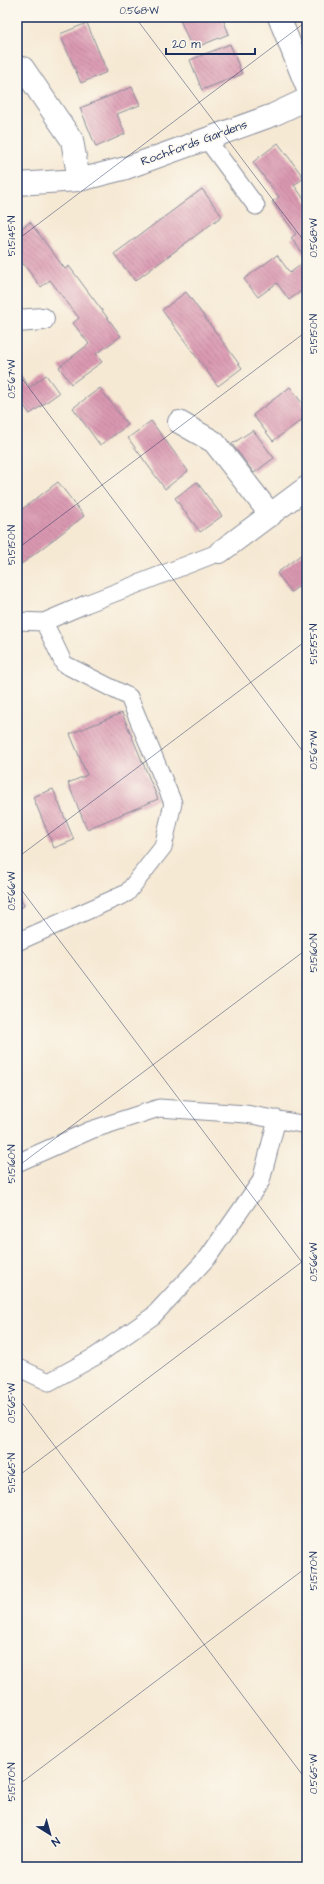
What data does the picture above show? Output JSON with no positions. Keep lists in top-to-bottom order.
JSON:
{
  "streets": {
    "street": ["Rochfords Gardens"]
  },
  "scale_bar": "20 m",
  "north": "bottom right",
  "coordinates": [
    "0.568°W",
    "51.5145°N",
    "51.5150°N",
    "0.567°W",
    "51.5155°N",
    "0.566°W",
    "51.5160°N",
    "0.565°W",
    "51.5165°N",
    "51.5170°N"
  ]
}
